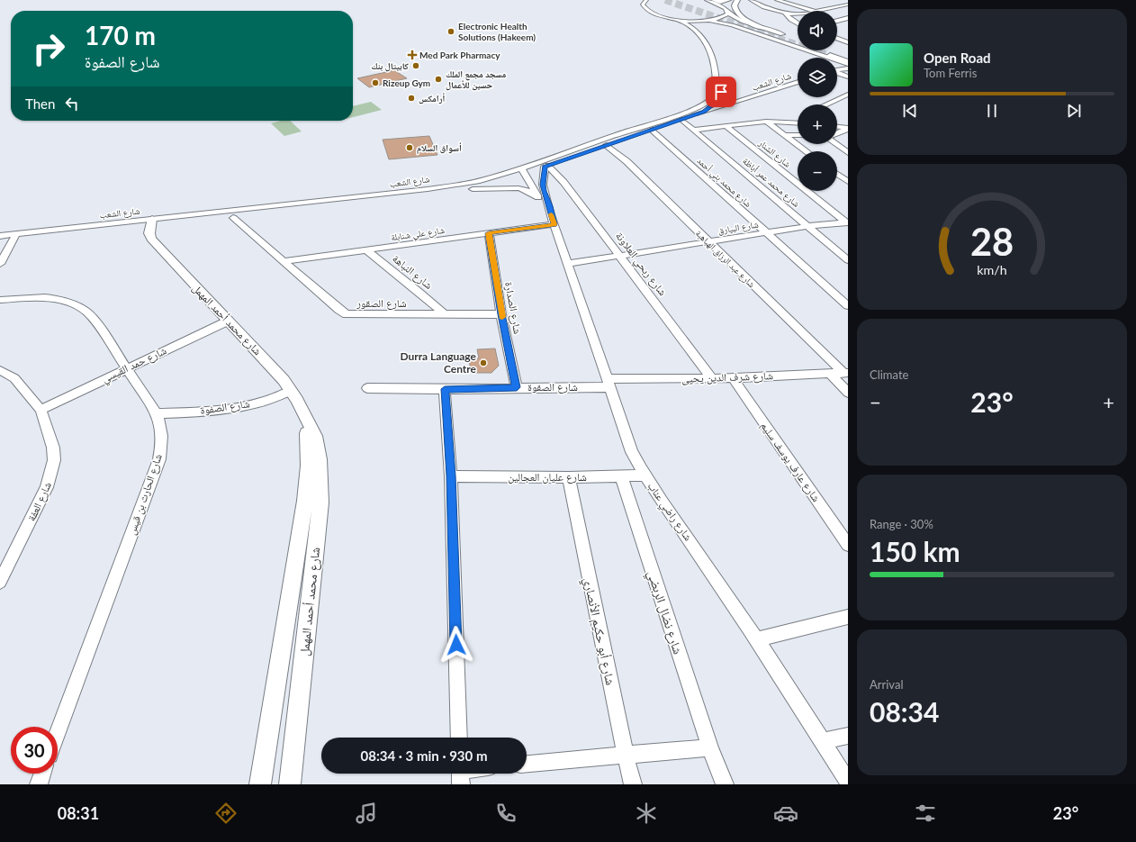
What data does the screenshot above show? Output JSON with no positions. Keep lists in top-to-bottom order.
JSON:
{
  "streets": {
    "main road": ["شارع محمد أحمد المهمل"],
    "street": [
      "شارع الشعب",
      "شارع الشنار",
      "شارع محمد بني أحمد",
      "شارع محمد عمر أباظة",
      "شارع البيارق",
      "شارع علي شنابلة",
      "شارع عبد الرزاق الهباهبة",
      "شارع ربحي العلاونة",
      "شارع النباهة",
      "شارع الصقور",
      "شارع الصدارة",
      "شارع حمد القيسي",
      "شارع شرف الدين يحيى",
      "شارع الصفوة",
      "شارع عارف يوسف سليم",
      "شارع عليان العجالين",
      "شارع الحارث بن قيس",
      "شارع العفة",
      "شارع راضي عناب",
      "شارع نضال الربضي",
      "شارع أبو حكيم الأنصاري"
    ]
  },
  "crossings": [
    ["شارع الشعب", "شارع محمد بني أحمد"],
    ["شارع الشعب", "شارع محمد عمر أباظة"],
    ["شارع الشعب", "شارع عبد الرزاق الهباهبة"],
    ["شارع الشعب", "شارع ربحي العلاونة"],
    ["شارع الشعب", "شارع الصقور"],
    ["شارع الشعب", "شارع محمد أحمد المهمل"],
    ["شارع الشعب", "شارع راضي عناب"],
    ["شارع الشنار", "شارع البيارق"],
    ["شارع محمد بني أحمد", "شارع البيارق"],
    ["شارع محمد عمر أباظة", "شارع البيارق"],
    ["شارع البيارق", "شارع عبد الرزاق الهباهبة"],
    ["شارع البيارق", "شارع ربحي العلاونة"],
    ["شارع البيارق", "شارع راضي عناب"],
    ["شارع علي شنابلة", "شارع النباهة"],
    ["شارع علي شنابلة", "شارع الصقور"],
    ["شارع علي شنابلة", "شارع الصدارة"],
    ["شارع علي شنابلة", "شارع راضي عناب"],
    ["شارع عبد الرزاق الهباهبة", "شارع شرف الدين يحيى"],
    ["شارع ربحي العلاونة", "شارع شرف الدين يحيى"],
    ["شارع ربحي العلاونة", "شارع راضي عناب"],
    ["شارع النباهة", "شارع الصقور"],
    ["شارع الصقور", "شارع الصدارة"],
    ["شارع الصدارة", "شارع الصفوة"],
    ["شارع محمد أحمد المهمل", "شارع حمد القيسي"],
    ["شارع محمد أحمد المهمل", "شارع الصفوة"],
    ["شارع حمد القيسي", "شارع الحارث بن قيس"],
    ["شارع حمد القيسي", "شارع العفة"],
    ["شارع شرف الدين يحيى", "شارع الصفوة"],
    ["شارع شرف الدين يحيى", "شارع عارف يوسف سليم"],
    ["شارع شرف الدين يحيى", "شارع راضي عناب"],
    ["شارع الصفوة", "شارع الحارث بن قيس"],
    ["شارع الصفوة", "شارع راضي عناب"],
    ["شارع عليان العجالين", "شارع راضي عناب"],
    ["شارع عليان العجالين", "شارع نضال الربضي"],
    ["شارع عليان العجالين", "شارع أبو حكيم الأنصاري"]
  ],
  "places": {
    "other": [
      "Electronic Health Solutions (Hakeem)",
      "كابيتال بنك",
      "مسجد مجمع الملك حسين للأعمال",
      "Rizeup Gym",
      "أرامكس",
      "أسواق السلام",
      "Durra Language Centre"
    ],
    "health": ["Med Park Pharmacy"]
  },
  "page": {
    "map_buttons": ["+", "−"],
    "turn": ["170 m", "شارع الصفوة"],
    "song": ["Open Road", "Tom Ferris"],
    "then": "Then",
    "tile": [
      "Climate",
      ["Range · 30%", "150 km"],
      ["Arrival", "08:34"]
    ],
    "heat": ["−", "23°", "+"],
    "limit": "30",
    "trip": "08:34 · 3 min · 930 m",
    "tabs": ["08:31", "23°"],
    "gauge": ["28", "km/h"]
  }
}
